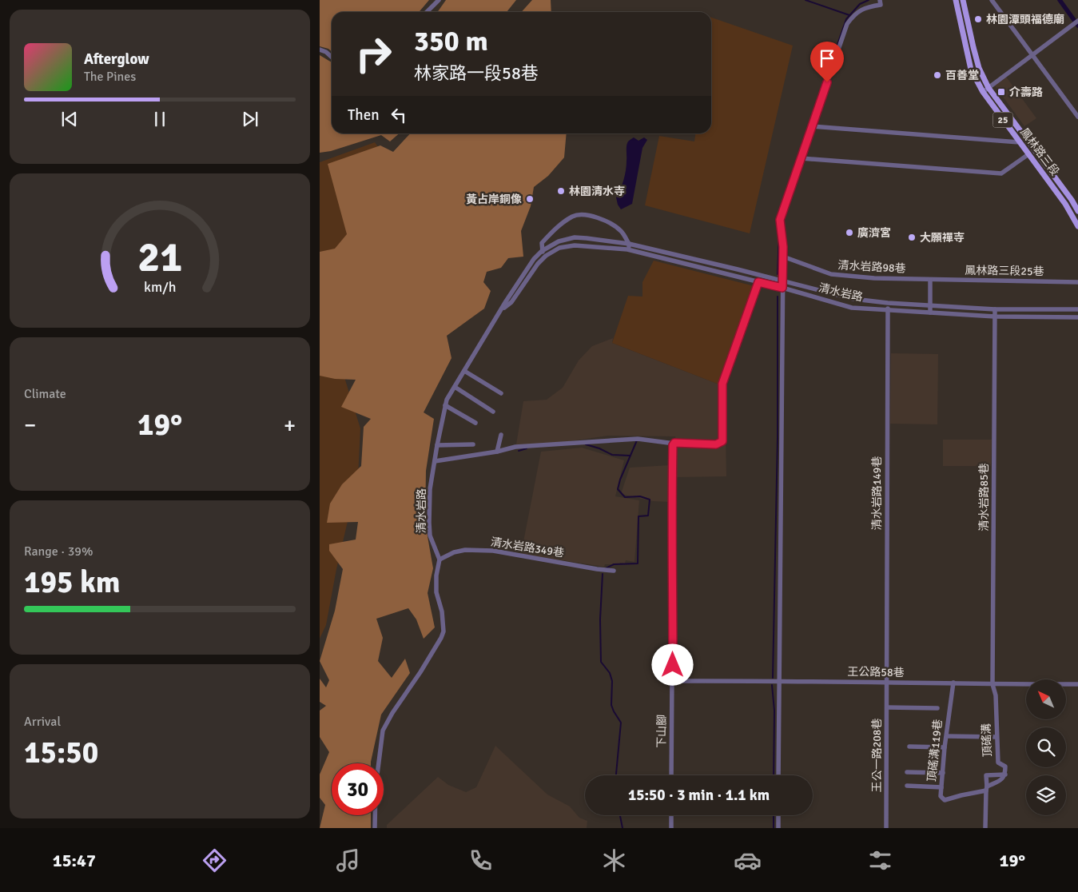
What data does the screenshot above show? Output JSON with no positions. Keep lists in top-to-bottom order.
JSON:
{
  "streets": {
    "main road": ["25", "鳳林路三段"],
    "street": [
      "清水岩路98巷",
      "鳳林路三段25巷",
      "清水岩路",
      "清水岩路149巷",
      "清水岩路85巷",
      "清水岩路349巷",
      "王公路58巷",
      "下山腳",
      "頂磘溝",
      "頂磘溝119巷",
      "王公一路208巷"
    ]
  },
  "crossings": [
    ["清水岩路98巷", "鳳林路三段25巷"],
    ["清水岩路", "清水岩路149巷"],
    ["清水岩路", "清水岩路85巷"],
    ["清水岩路", "清水岩路349巷"],
    ["清水岩路149巷", "王公路58巷"],
    ["清水岩路149巷", "王公一路208巷"],
    ["清水岩路85巷", "王公路58巷"],
    ["清水岩路85巷", "頂磘溝"],
    ["王公路58巷", "下山腳"],
    ["王公路58巷", "頂磘溝"],
    ["王公路58巷", "頂磘溝119巷"],
    ["王公路58巷", "王公一路208巷"]
  ],
  "places": {
    "other": [
      "林園潭頭福德廟",
      "百善堂",
      "林園清水寺",
      "黃占岸銅像",
      "廣濟宮",
      "大願禪寺"
    ],
    "transit": ["介壽路"]
  },
  "north": "top left",
  "page": {
    "turn": ["350 m", "林家路一段58巷"],
    "song": ["Afterglow", "The Pines"],
    "then": "Then",
    "tile": [
      "Climate",
      ["Range · 39%", "195 km"],
      ["Arrival", "15:50"]
    ],
    "heat": ["−", "19°", "+"],
    "limit": "30",
    "trip": "15:50 · 3 min · 1.1 km",
    "tabs": ["15:47", "19°"],
    "gauge": ["21", "km/h"]
  }
}
